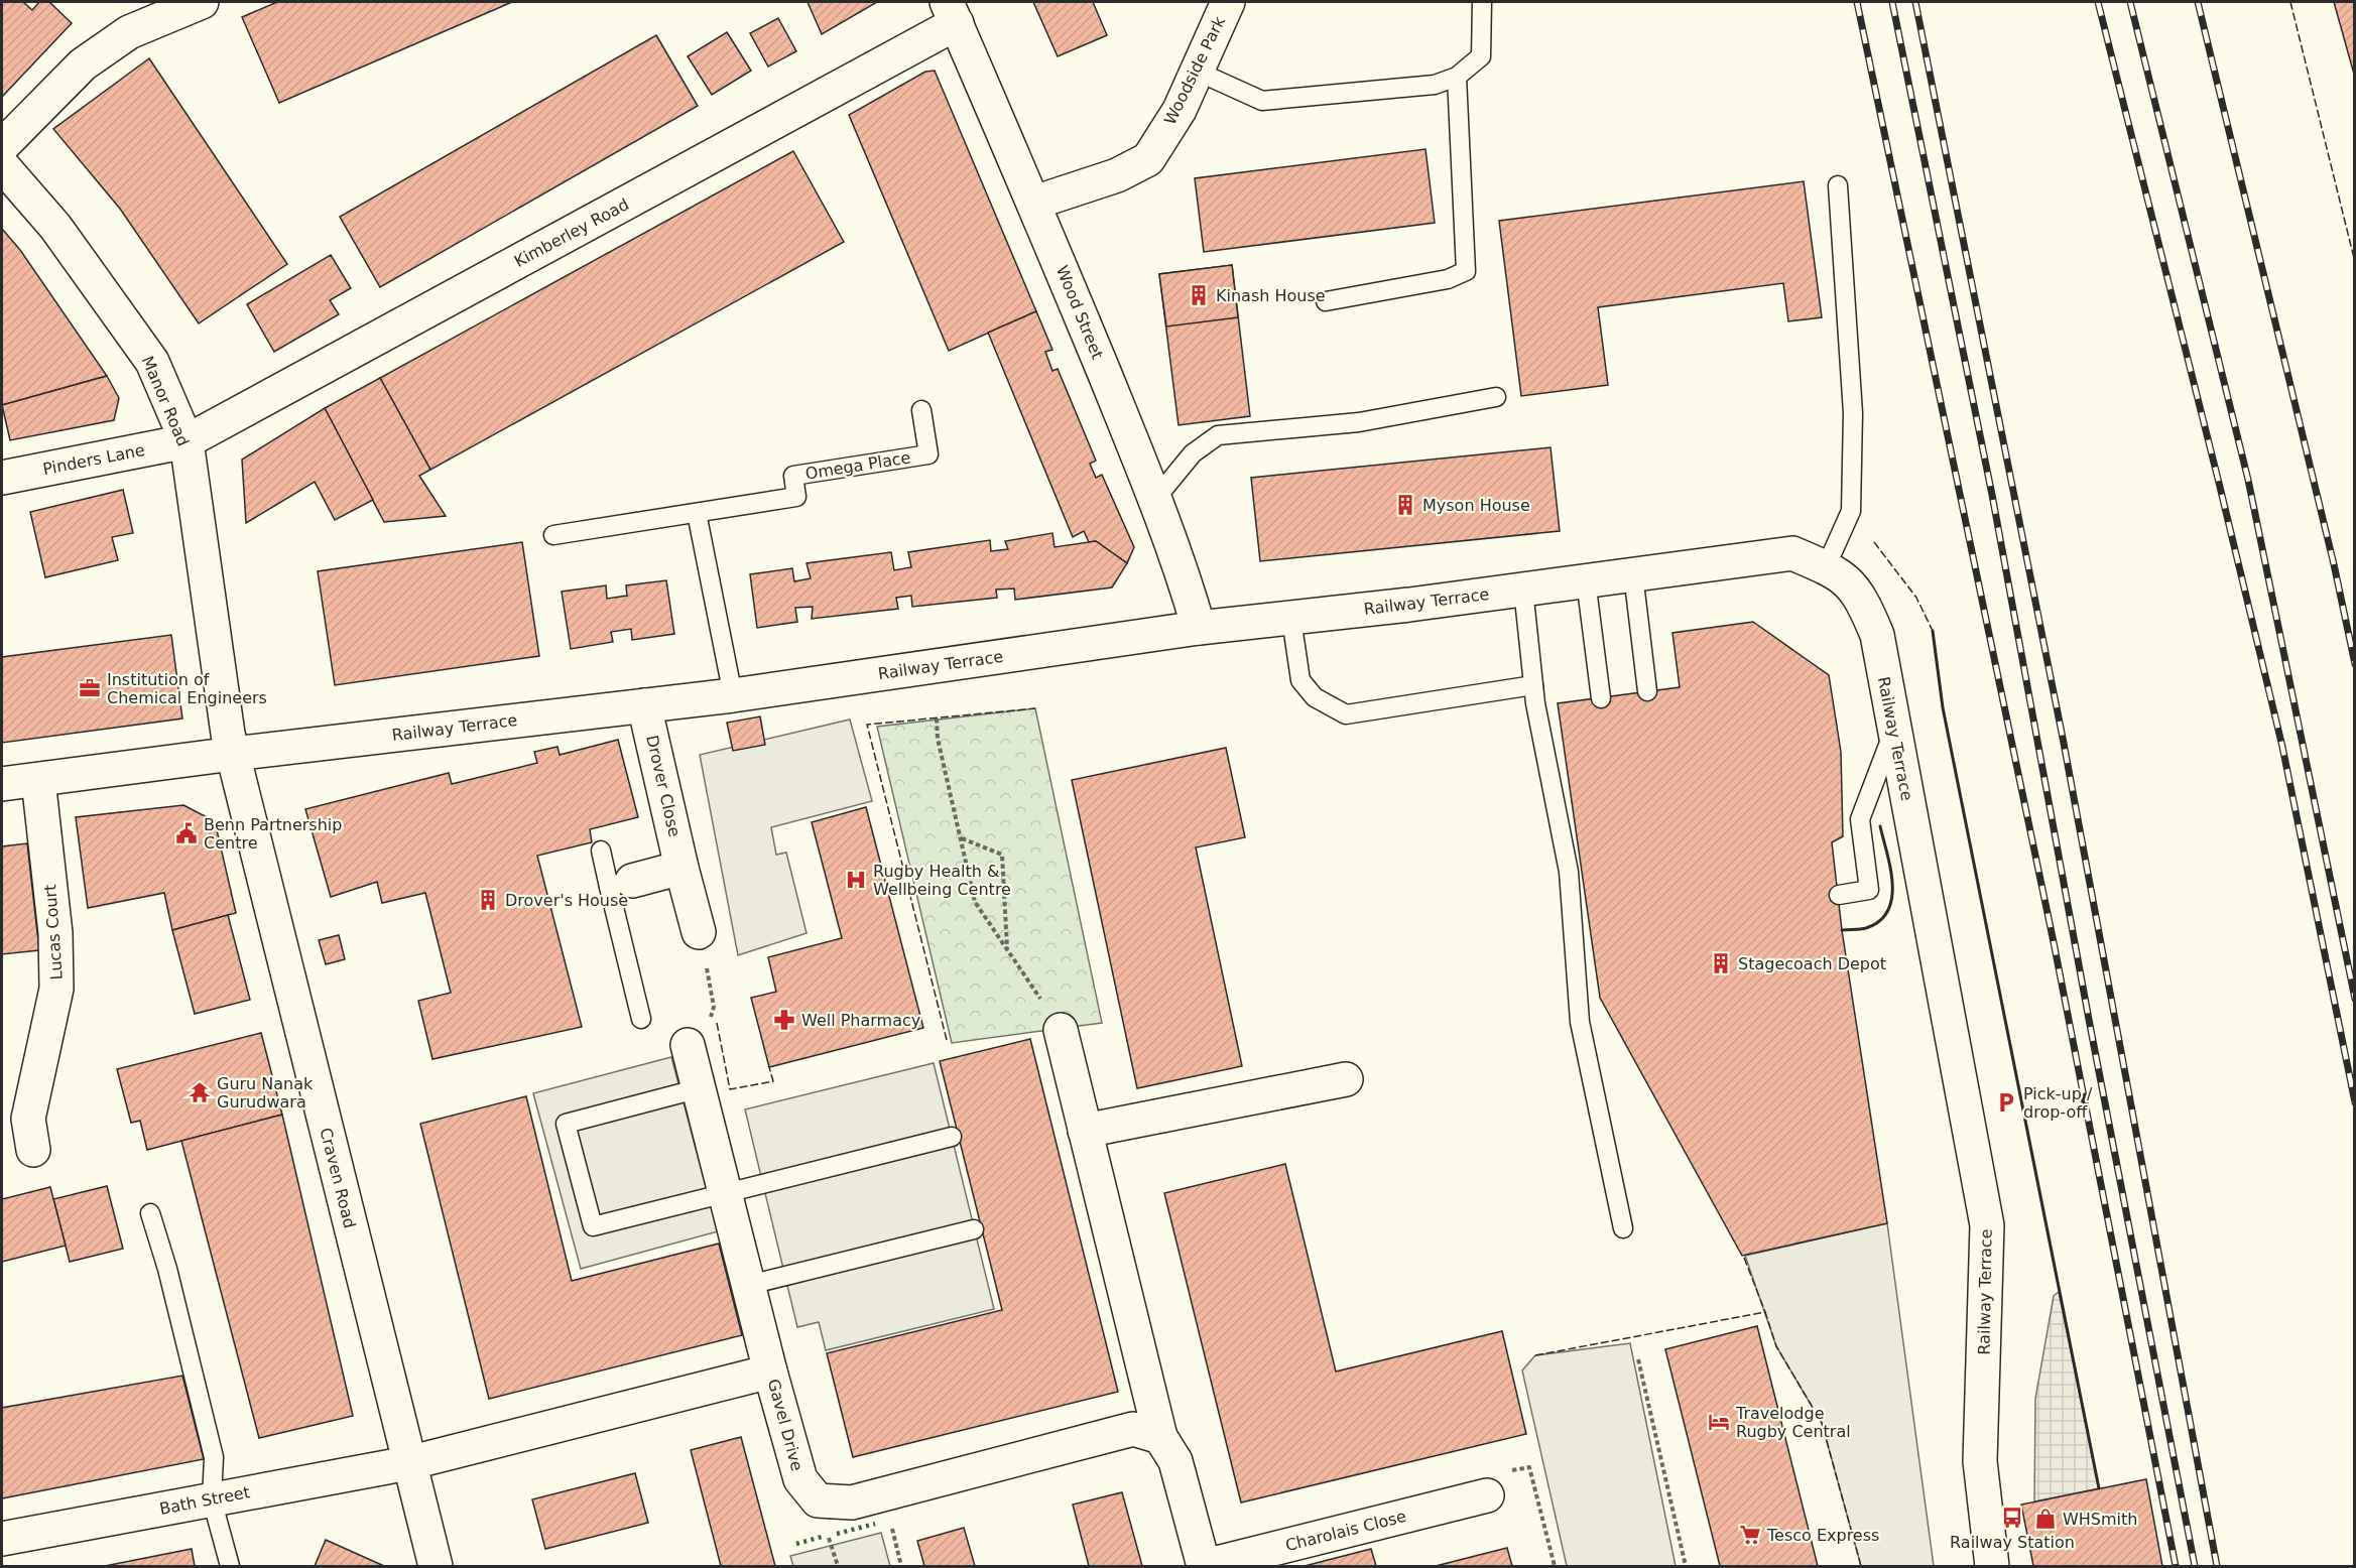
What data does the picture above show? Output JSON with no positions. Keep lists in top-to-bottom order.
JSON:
{
  "streets": {
    "street": [
      "Woodside Park",
      "Kimberley Road",
      "Wood Street",
      "Manor Road",
      "Pinders Lane",
      "Railway Terrace",
      "Drover Close",
      "Lucas Court",
      "Craven Road",
      "Gavel Drive",
      "Bath Street",
      "Charolais Close"
    ],
    "lane": ["Omega Place"]
  },
  "crossings": [
    ["Woodside Park", "Wood Street"],
    ["Kimberley Road", "Wood Street"],
    ["Kimberley Road", "Manor Road"],
    ["Kimberley Road", "Pinders Lane"],
    ["Wood Street", "Railway Terrace"],
    ["Manor Road", "Pinders Lane"],
    ["Manor Road", "Railway Terrace"],
    ["Manor Road", "Craven Road"],
    ["Railway Terrace", "Drover Close"],
    ["Railway Terrace", "Lucas Court"],
    ["Railway Terrace", "Craven Road"],
    ["Craven Road", "Gavel Drive"],
    ["Craven Road", "Bath Street"],
    ["Gavel Drive", "Bath Street"]
  ],
  "places": {
    "building": [
      "Kinash House",
      "Myson House",
      "Drover's House",
      "Stagecoach Depot"
    ],
    "office": ["Institution of Chemical Engineers"],
    "public building": ["Benn Partnership Centre"],
    "hospital": ["Rugby Health & Wellbeing Centre"],
    "pharmacy": ["Well Pharmacy"],
    "temple": ["Guru Nanak Gurudwara"],
    "parking": ["Pick-up / drop-off"],
    "hotel": ["Travelodge Rugby Central"],
    "bus stop": ["Railway Station"],
    "shop": ["WHSmith"],
    "supermarket": ["Tesco Express"]
  }
}
